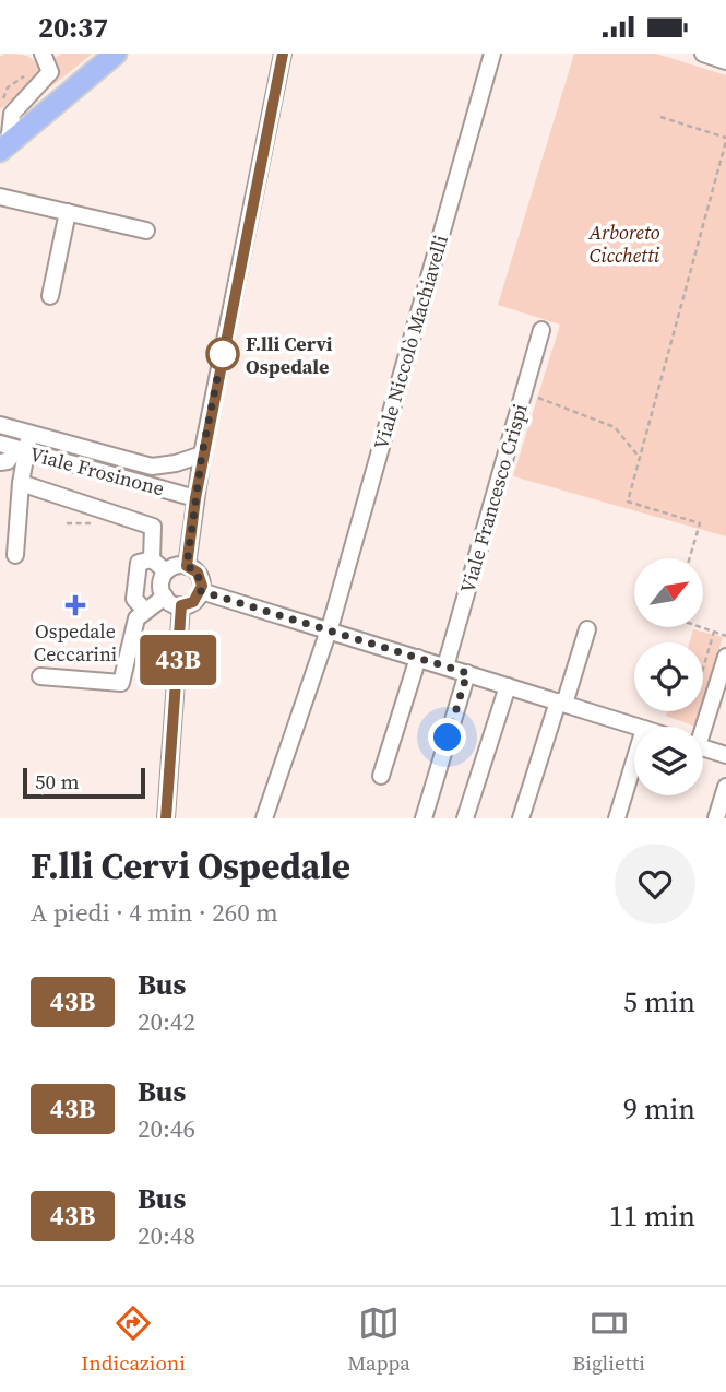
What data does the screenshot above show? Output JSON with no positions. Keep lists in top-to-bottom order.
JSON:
{
  "streets": {
    "street": ["Viale Niccolò Machiavelli", "Viale Frosinone", "Viale Francesco Crispi"]
  },
  "parks": ["Arboreto Cicchetti"],
  "places": {
    "other": ["F.lli Cervi Ospedale"],
    "health": ["Ospedale Ceccarini"]
  },
  "lines": ["bus line 43B"],
  "scale_bar": "50 m",
  "north": "top right",
  "page": {
    "status": "20:37",
    "on_map": "43B",
    "scale": "50 m",
    "heading": ["F.lli Cervi Ospedale", "A piedi · 4 min · 260 m"],
    "list": [
      {
        "mark": "43B",
        "name": "Bus",
        "note": "20:42",
        "value": "5 min"
      },
      {
        "mark": "43B",
        "name": "Bus",
        "note": "20:46",
        "value": "9 min"
      },
      {
        "mark": "43B",
        "name": "Bus",
        "note": "20:48",
        "value": "11 min"
      }
    ],
    "tabs": ["Indicazioni", "Mappa", "Biglietti"]
  }
}
